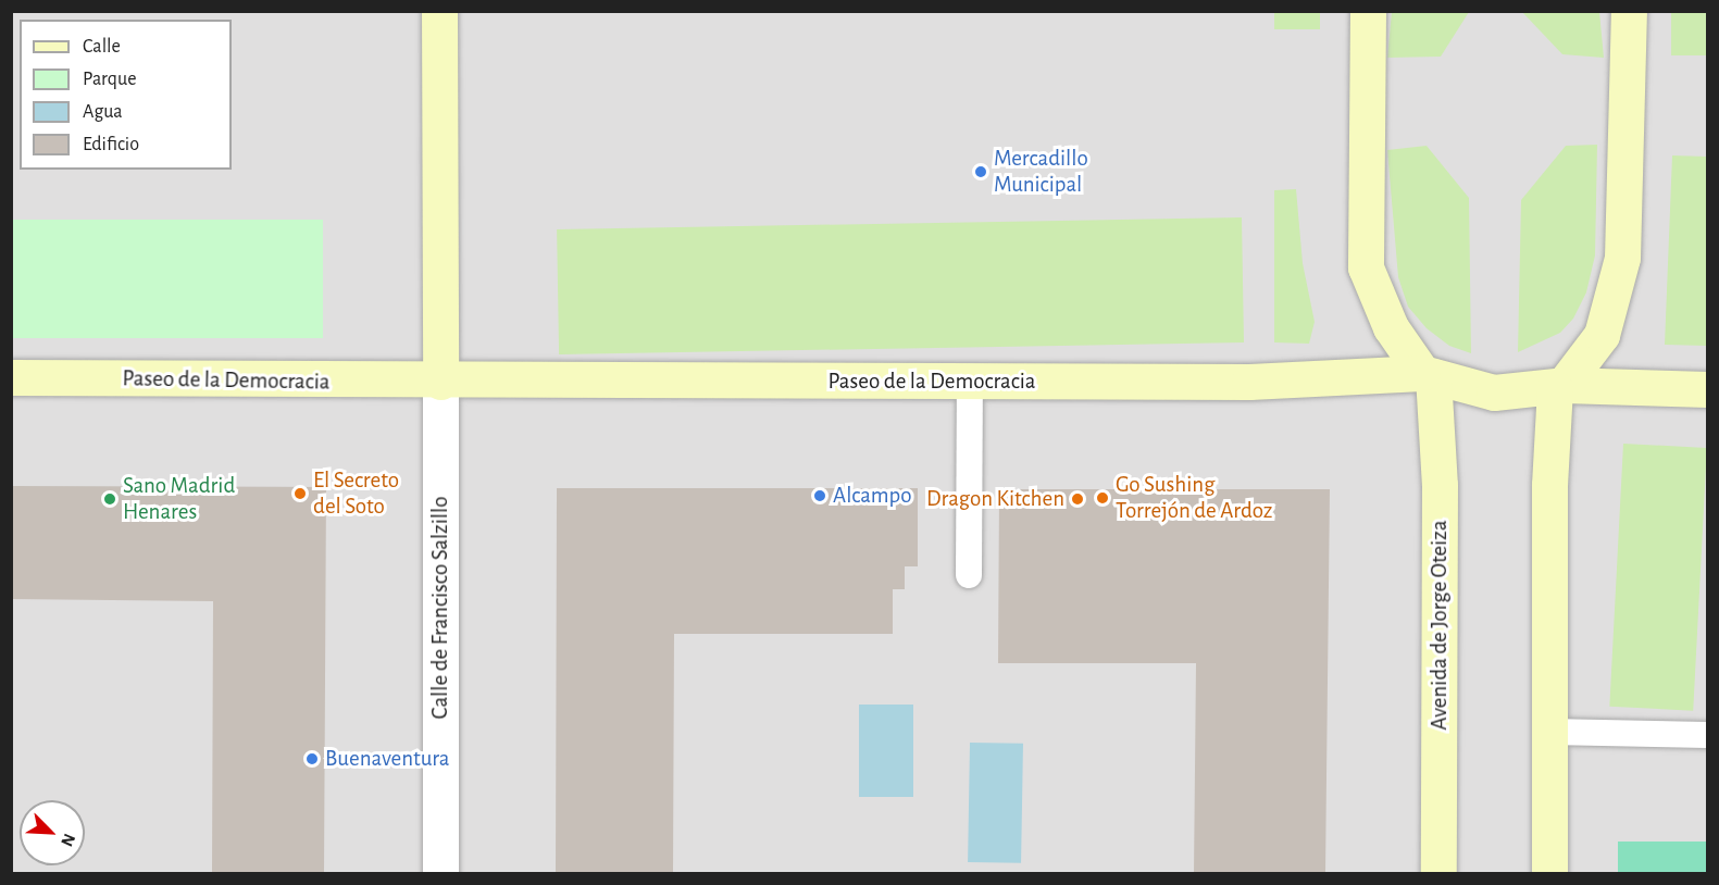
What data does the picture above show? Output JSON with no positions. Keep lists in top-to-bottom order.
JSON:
{
  "streets": {
    "street": ["Paseo de la Democracia", "Calle de Francisco Salzillo", "Avenida de Jorge Oteiza"]
  },
  "crossings": [
    ["Paseo de la Democracia", "Calle de Francisco Salzillo"],
    ["Paseo de la Democracia", "Avenida de Jorge Oteiza"]
  ],
  "places": [
    "Mercadillo Municipal",
    "El Secreto del Soto",
    "Alcampo",
    "Go Sushing Torrejón de Ardoz",
    "Sano Madrid Henares",
    "Dragon Kitchen",
    "Buenaventura"
  ],
  "legend": [
    "Calle",
    "Parque",
    "Agua",
    "Edificio"
  ],
  "north": "bottom right"
}
